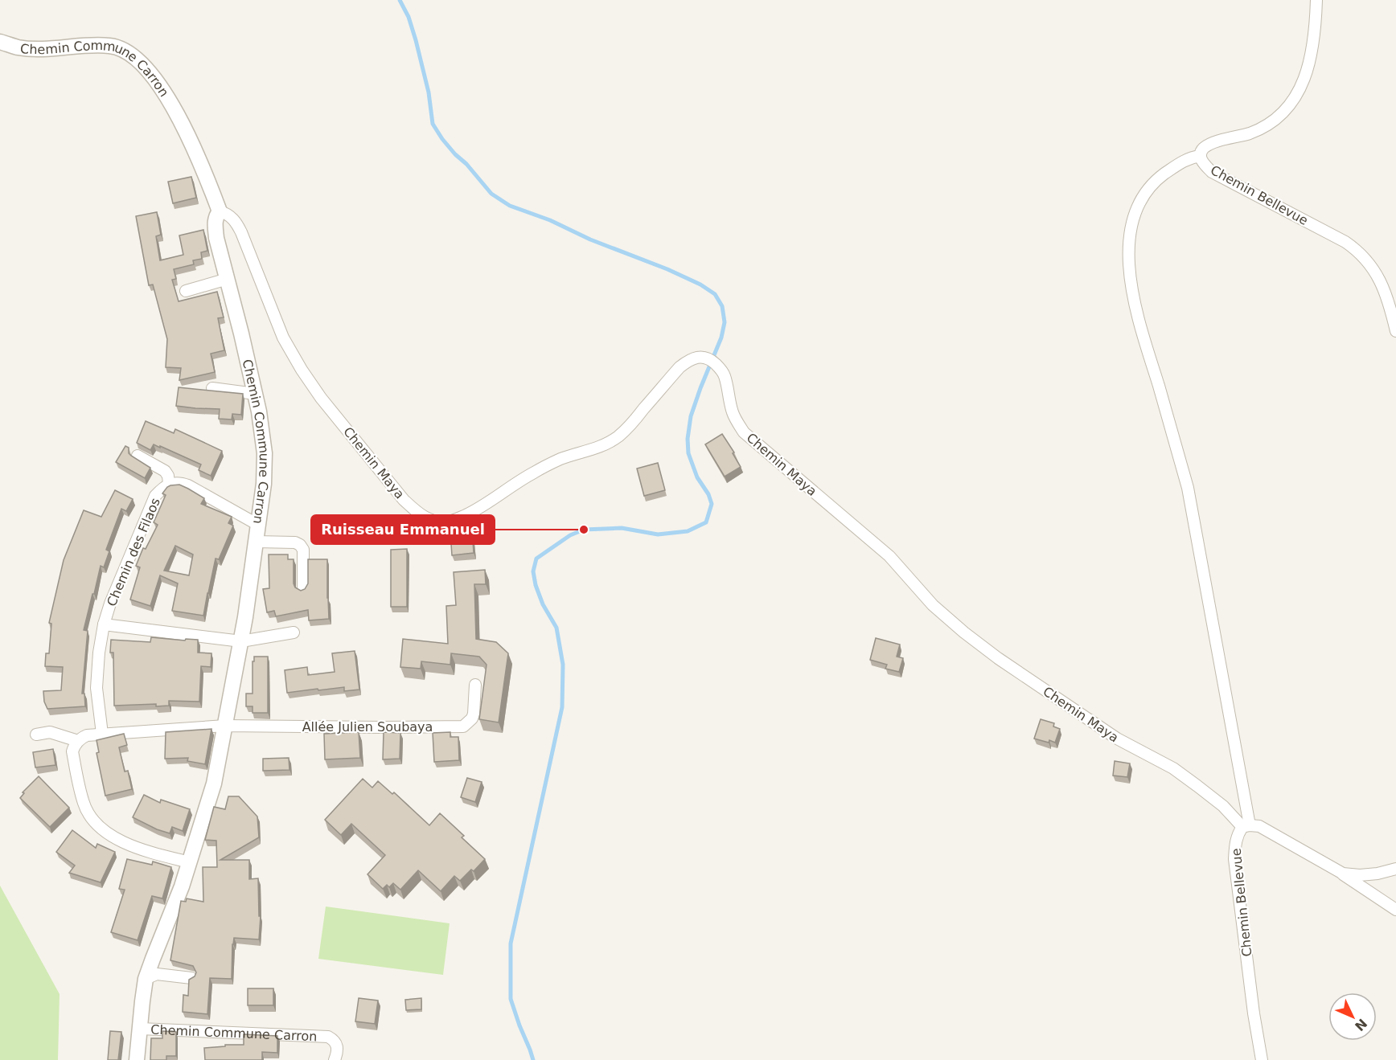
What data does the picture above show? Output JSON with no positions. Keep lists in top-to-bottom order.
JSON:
{
  "streets": {
    "street": [
      "Chemin Commune Carron",
      "Chemin Bellevue",
      "Chemin Maya",
      "Chemin des Filaos",
      "Allée Julien Soubaya"
    ]
  },
  "crossings": [
    ["Chemin Commune Carron", "Chemin Maya"],
    ["Chemin Commune Carron", "Chemin des Filaos"],
    ["Chemin Commune Carron", "Allée Julien Soubaya"],
    ["Chemin Bellevue", "Chemin Maya"]
  ],
  "places": ["Ruisseau Emmanuel"],
  "north": "bottom right"
}
